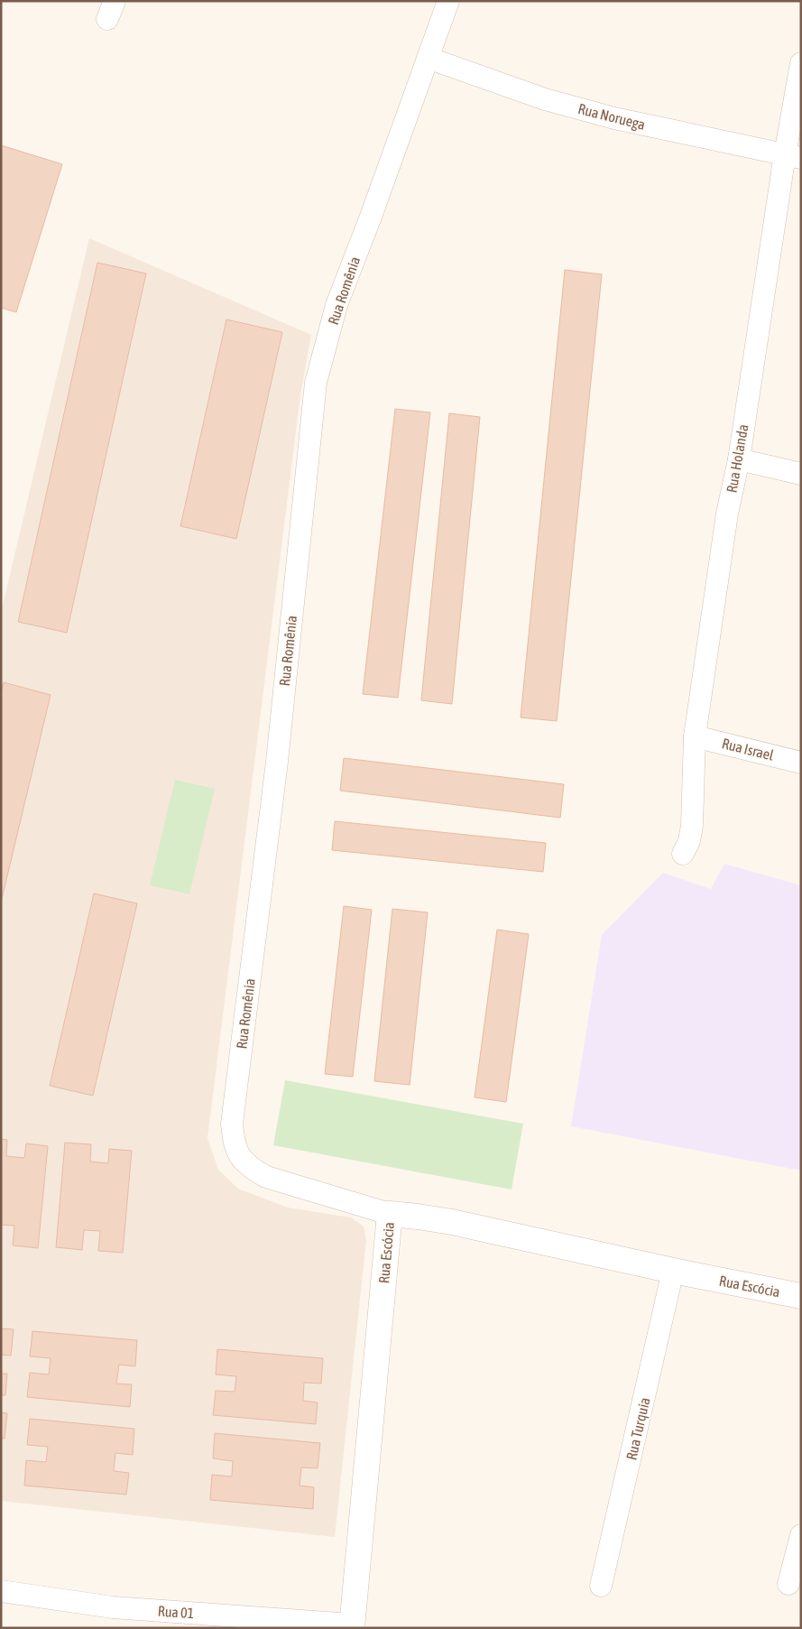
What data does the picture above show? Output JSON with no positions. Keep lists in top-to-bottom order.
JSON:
{
  "streets": {
    "street": [
      "Rua Noruega",
      "Rua Romênia",
      "Rua Holanda",
      "Rua Israel",
      "Rua Escócia",
      "Rua Turquia",
      "Rua 01"
    ]
  },
  "crossings": [
    ["Rua Noruega", "Rua Romênia"],
    ["Rua Noruega", "Rua Holanda"],
    ["Rua Romênia", "Rua Escócia"],
    ["Rua Holanda", "Rua Israel"],
    ["Rua Escócia", "Rua Turquia"],
    ["Rua Escócia", "Rua 01"]
  ]
}
